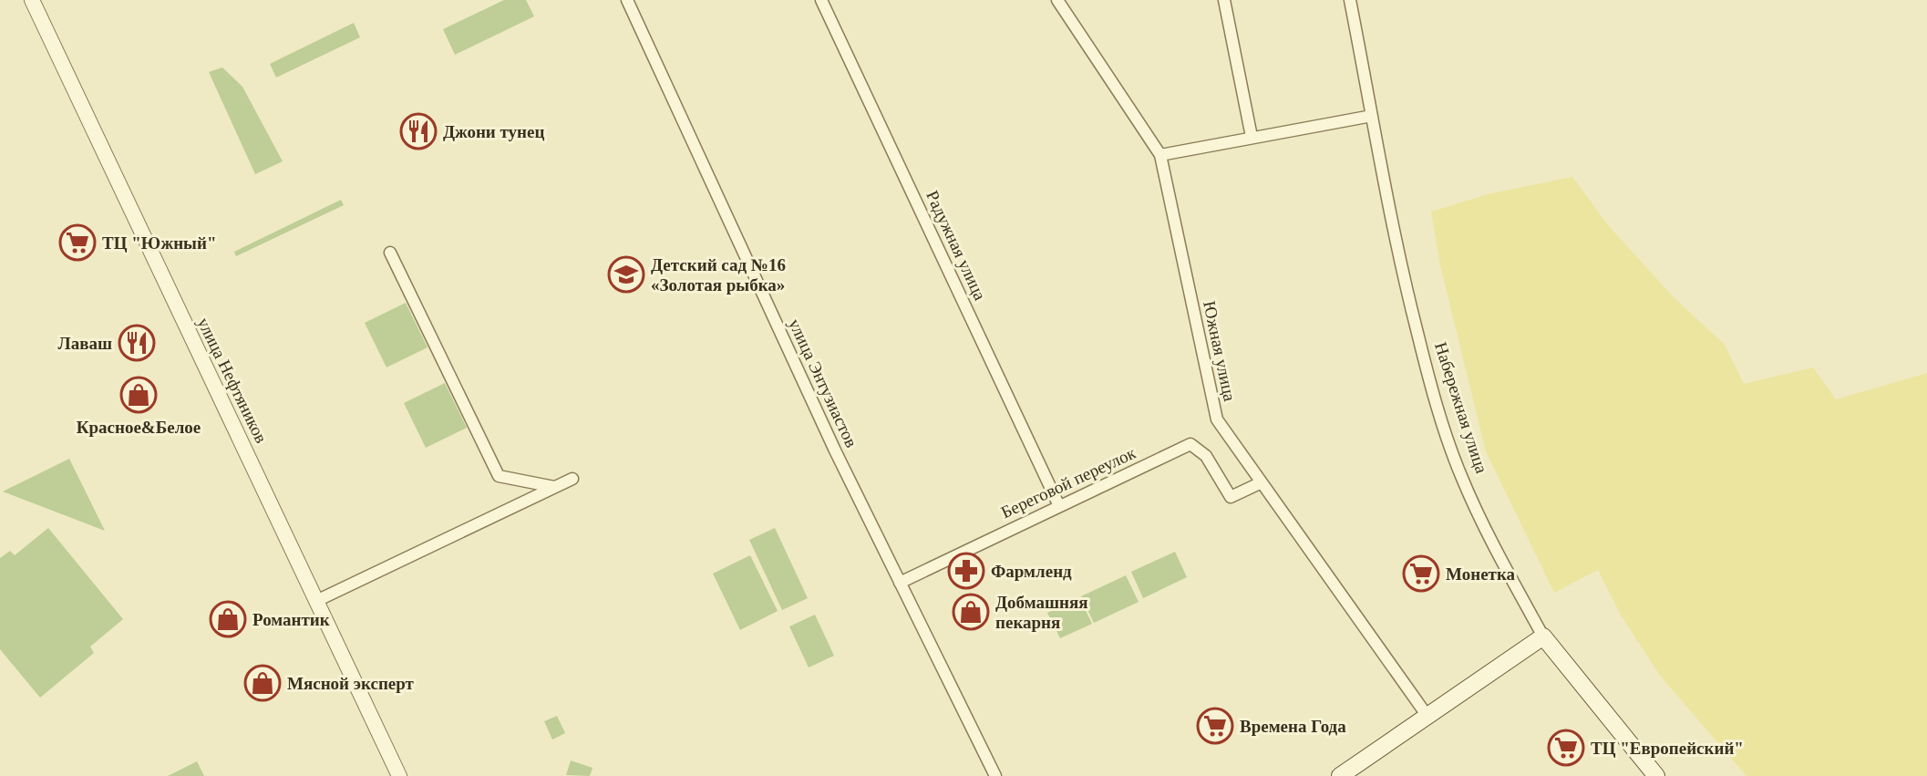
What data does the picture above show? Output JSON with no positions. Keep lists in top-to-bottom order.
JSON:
{
  "streets": {
    "main road": ["Набережная улица"],
    "street": [
      "Радужная улица",
      "Южная улица",
      "улица Нефтяников",
      "улица Энтузиастов",
      "Береговой переулок"
    ]
  },
  "crossings": [
    ["Радужная улица", "Береговой переулок"],
    ["Южная улица", "Береговой переулок"],
    ["улица Энтузиастов", "Береговой переулок"]
  ],
  "places": {
    "restaurant": ["Джони тунец", "Лаваш"],
    "supermarket": [
      "ТЦ \"Южный\"",
      "Монетка",
      "Времена Года",
      "ТЦ \"Европейский\""
    ],
    "school or university": ["Детский сад №16 «Золотая рыбка»"],
    "shop": [
      "Красное&Белое",
      "Добмашняя пекарня",
      "Романтик",
      "Мясной эксперт"
    ],
    "pharmacy": ["Фармленд"]
  }
}
